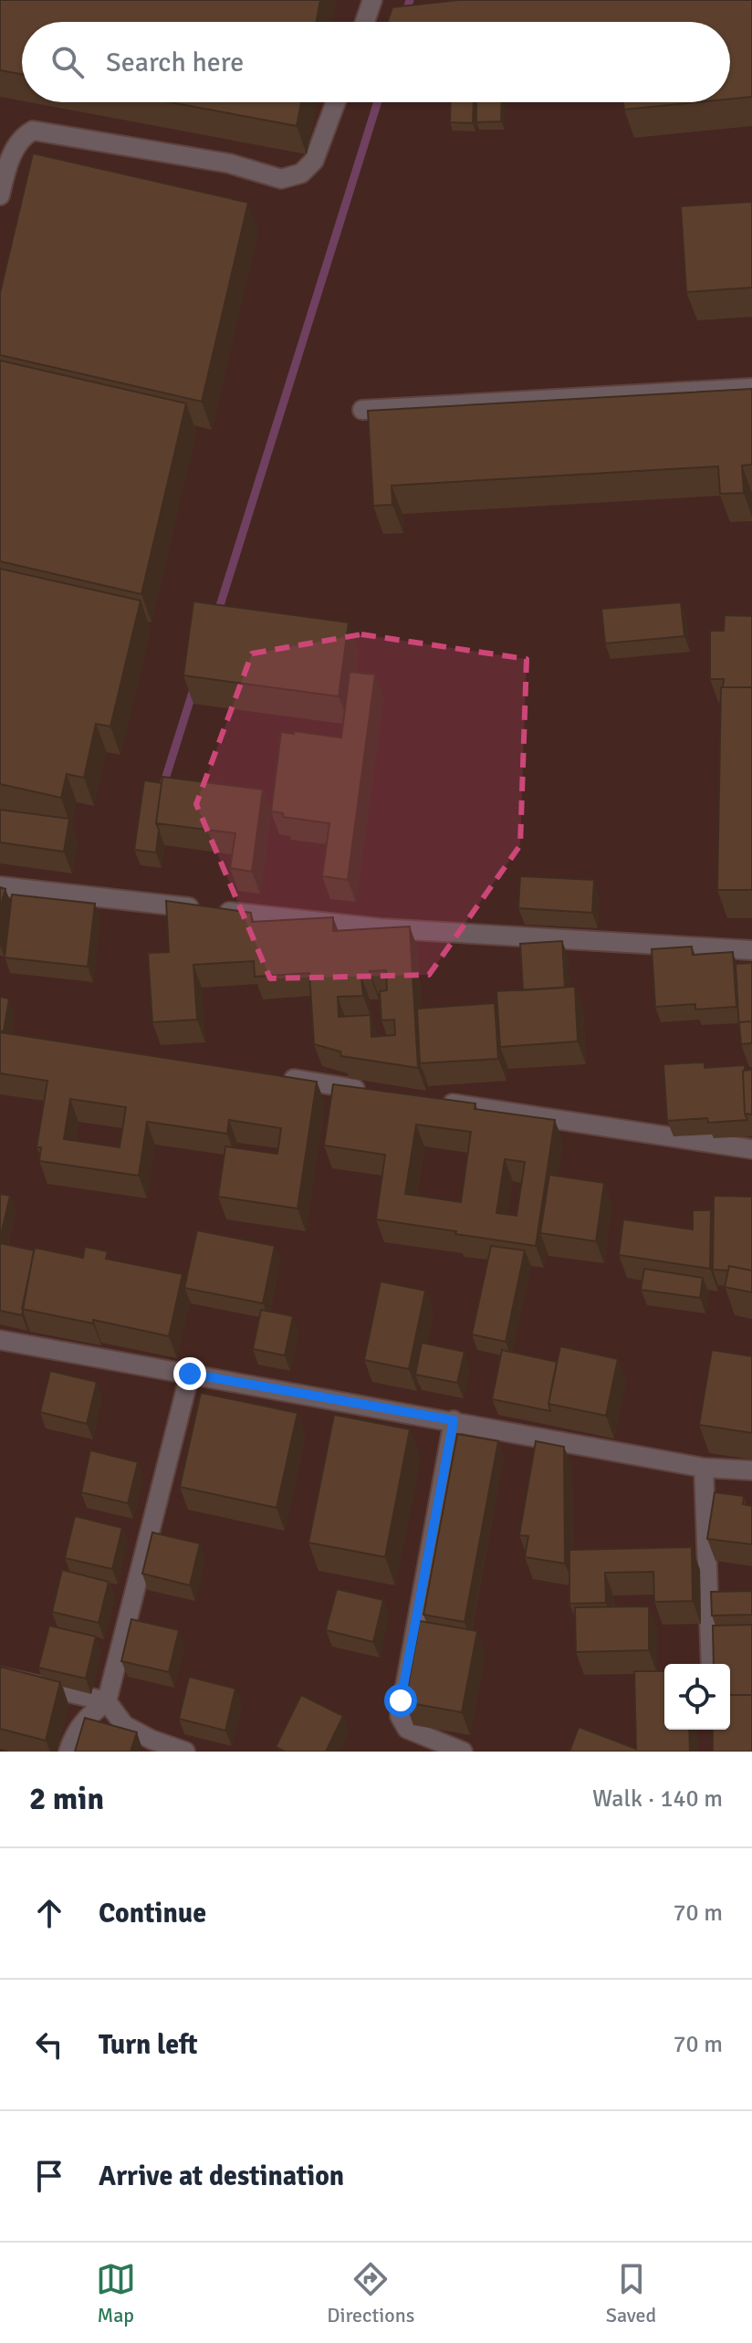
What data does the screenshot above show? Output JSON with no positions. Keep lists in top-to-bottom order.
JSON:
{
  "page": {
    "search": "Search here",
    "heading": ["2 min", "Walk · 140 m"],
    "list": [
      ["Continue", "70 m"],
      ["Turn left", "70 m"],
      "Arrive at destination"
    ],
    "nav": ["Map", "Directions", "Saved"]
  }
}
